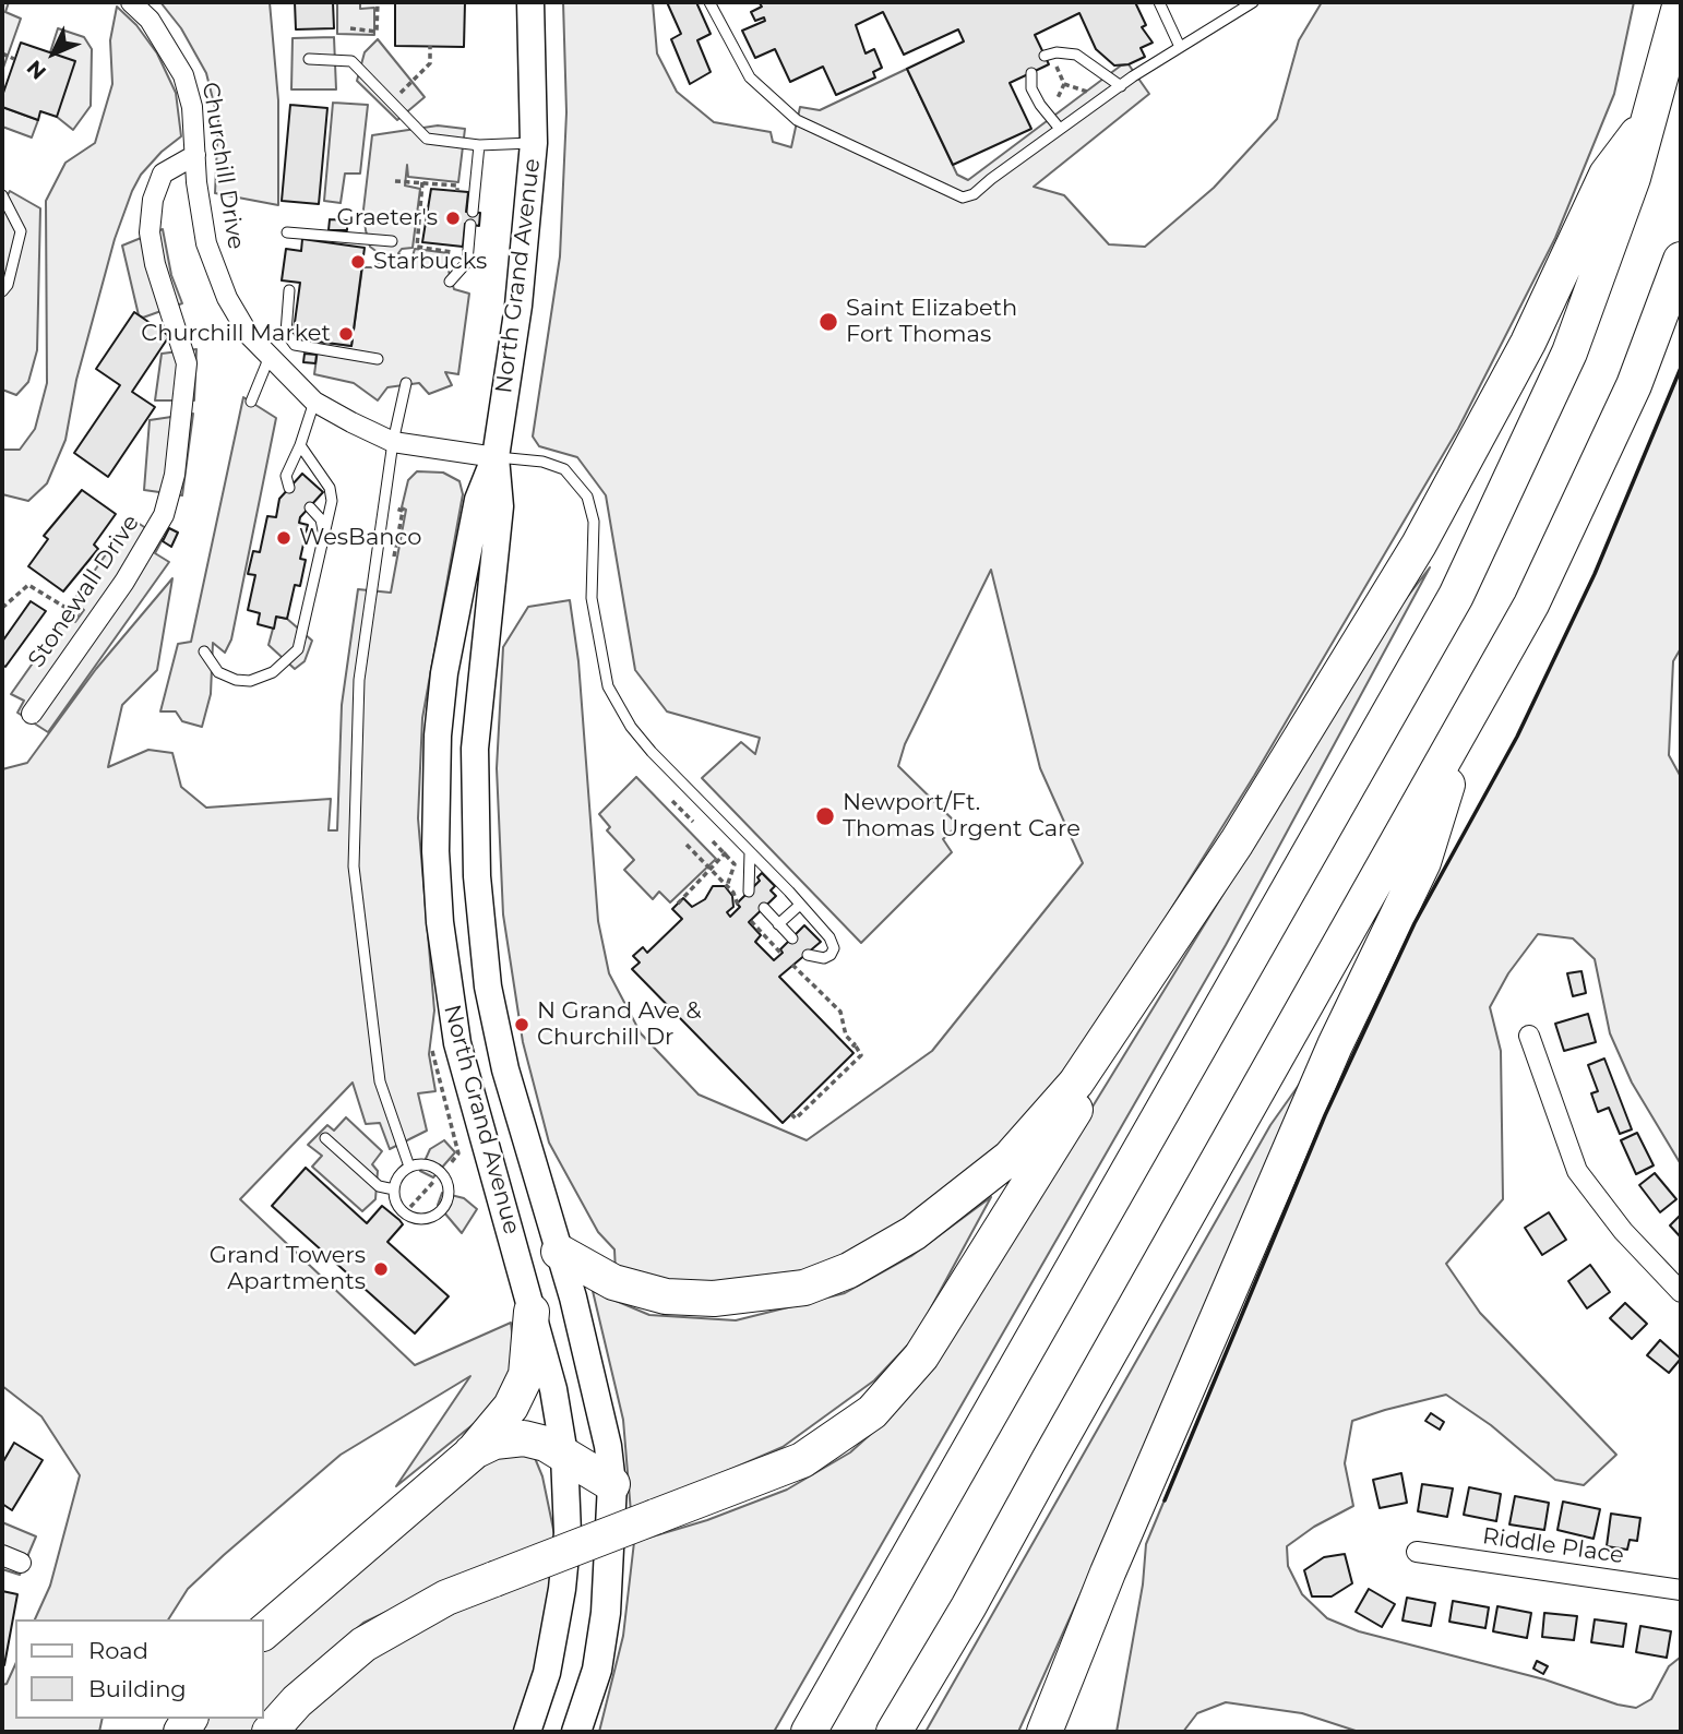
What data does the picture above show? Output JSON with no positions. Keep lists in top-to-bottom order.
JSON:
{
  "streets": {
    "main road": ["North Grand Avenue"],
    "street": ["Churchill Drive", "Stonewall Drive", "Riddle Place"]
  },
  "crossings": [
    ["Churchill Drive", "North Grand Avenue"],
    ["Churchill Drive", "Stonewall Drive"]
  ],
  "places": [
    "Graeter's",
    "Starbucks",
    "Saint Elizabeth Fort Thomas",
    "Churchill Market",
    "WesBanco",
    "Newport/Ft. Thomas Urgent Care",
    "N Grand Ave & Churchill Dr",
    "Grand Towers Apartments"
  ],
  "legend": ["Road", "Building"],
  "north": "bottom left"
}
